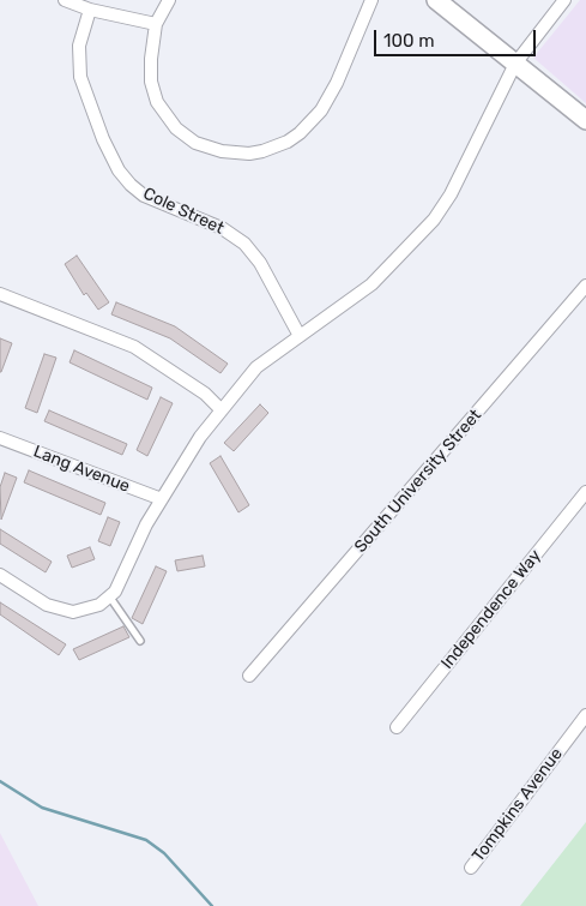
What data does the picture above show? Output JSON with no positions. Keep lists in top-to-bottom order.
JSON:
{
  "streets": {
    "street": [
      "Cole Street",
      "Lang Avenue",
      "South University Street",
      "Independence Way",
      "Tompkins Avenue"
    ]
  },
  "scale_bar": "100 m"
}
